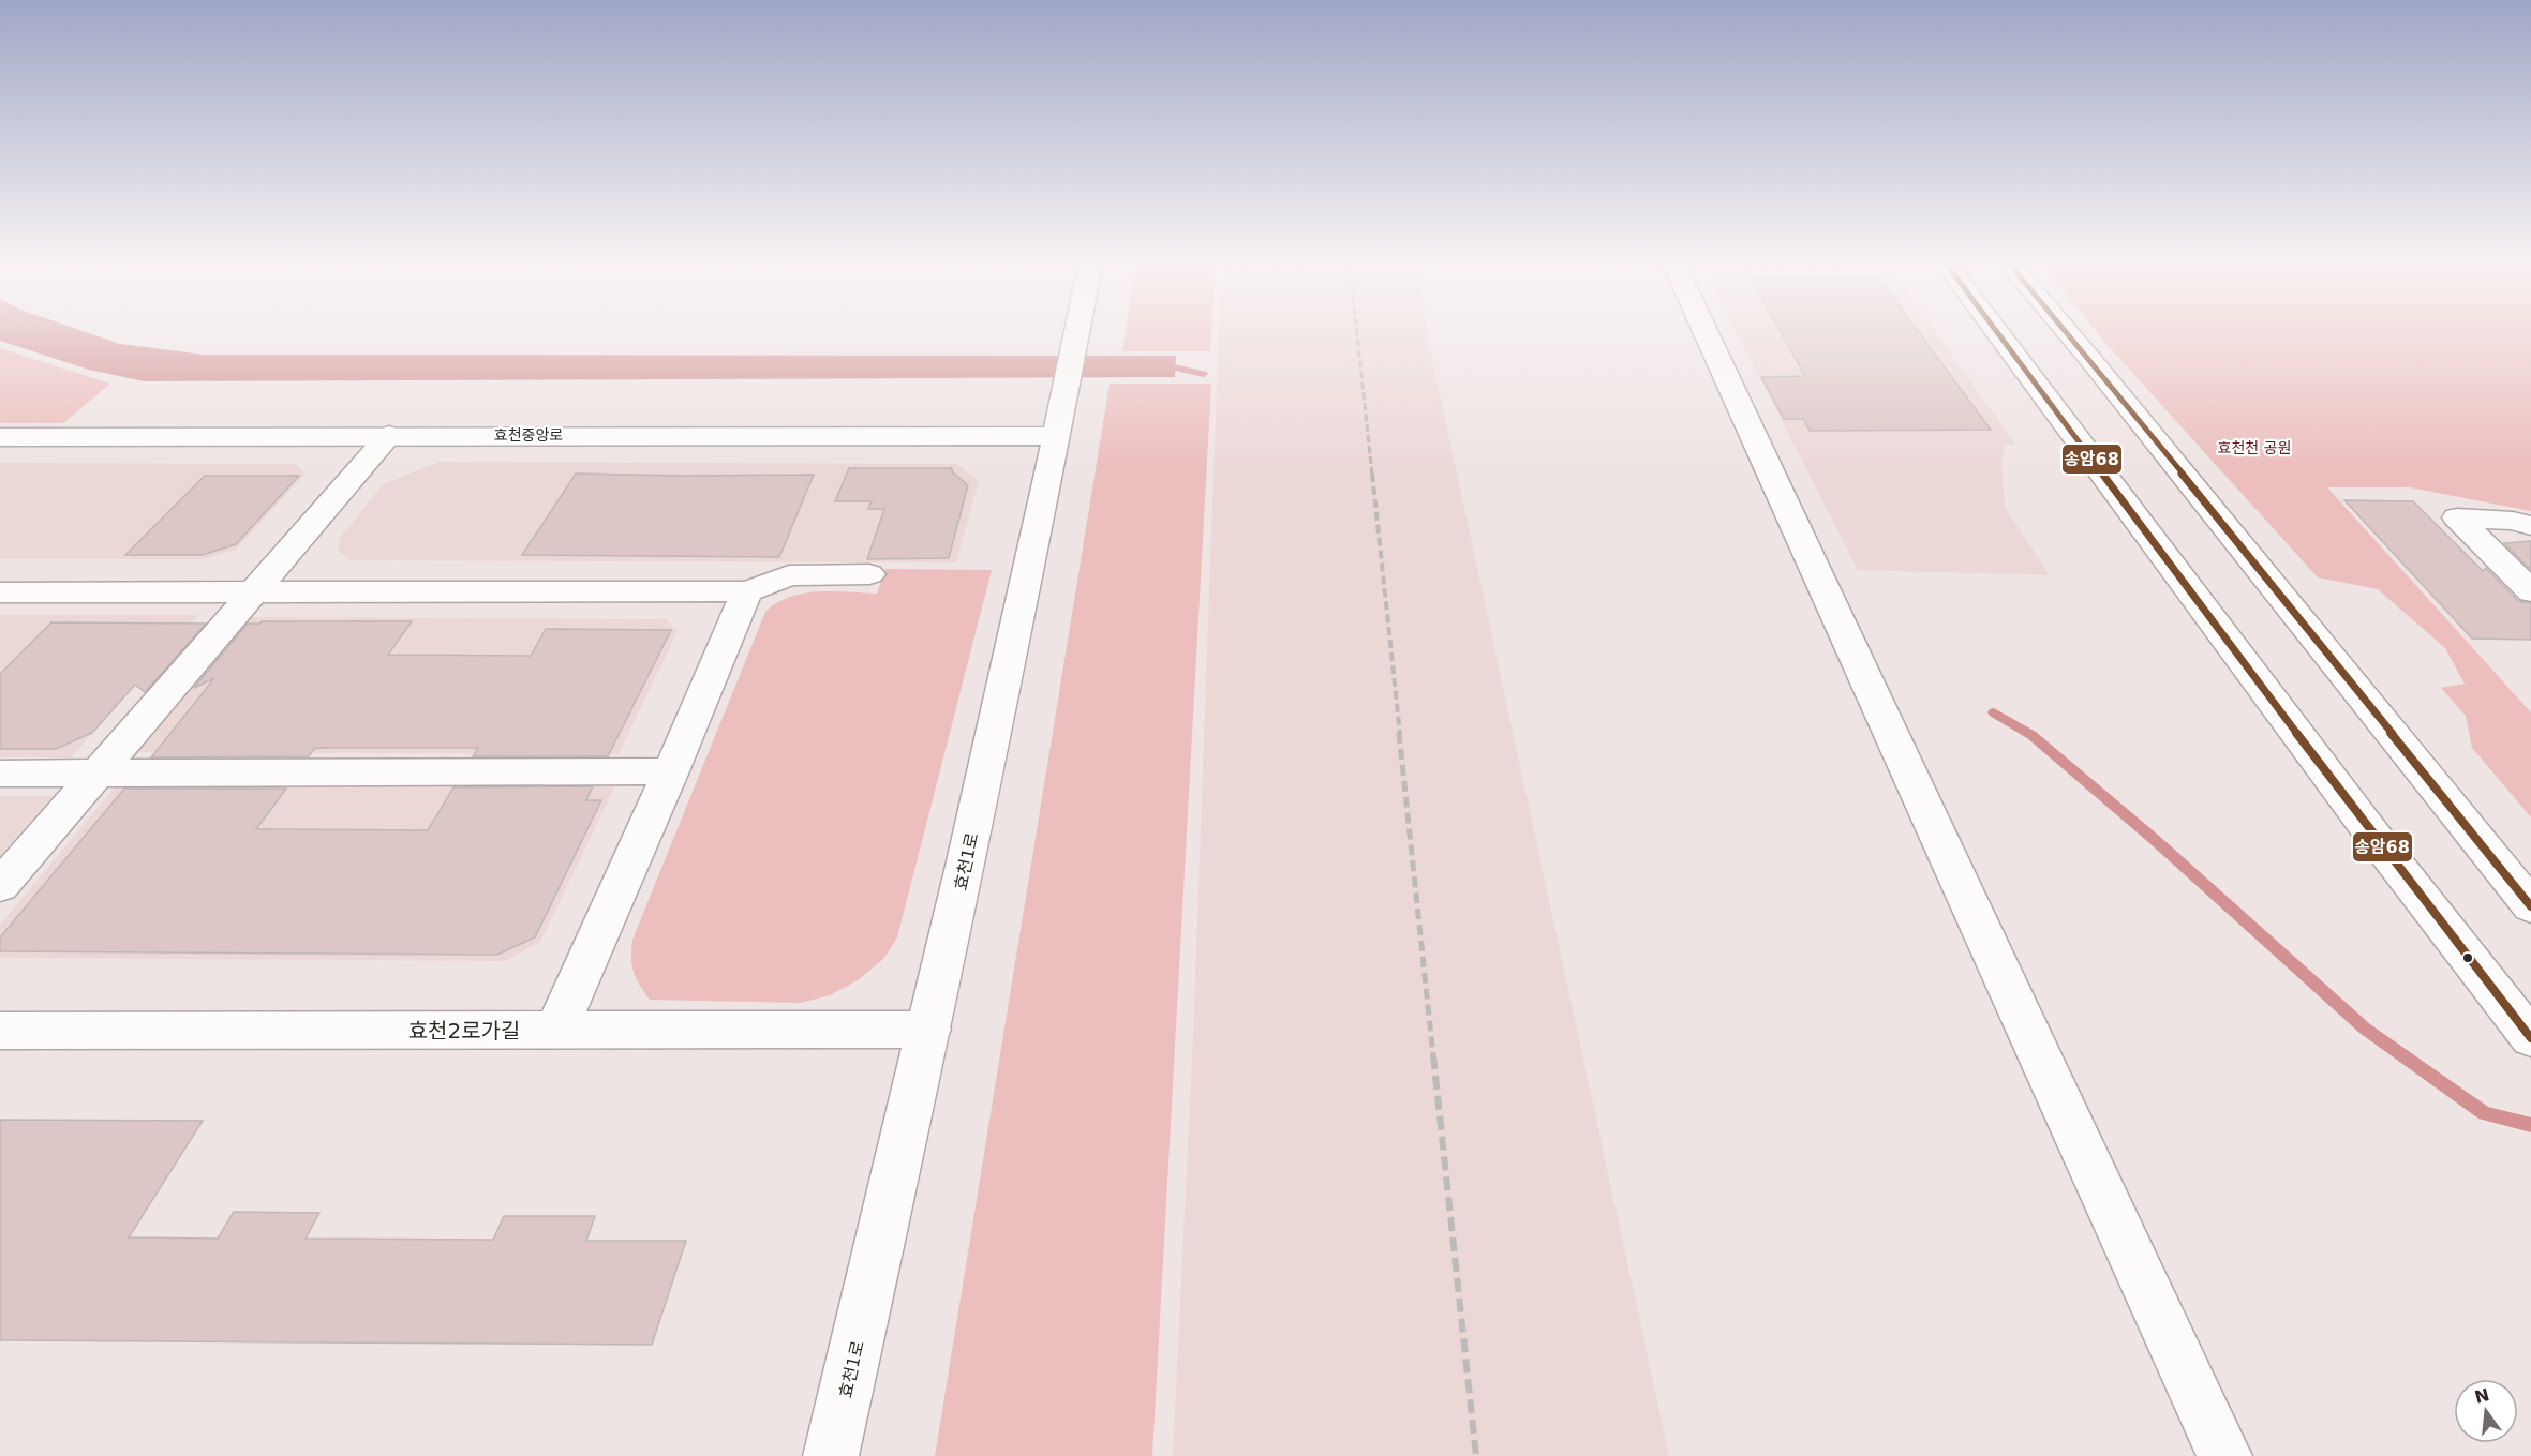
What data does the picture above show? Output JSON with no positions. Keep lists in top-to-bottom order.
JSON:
{
  "streets": {
    "street": ["효천중앙로", "효천1로", "효천2로가길"]
  },
  "crossings": [
    ["효천중앙로", "효천1로"],
    ["효천1로", "효천2로가길"]
  ],
  "parks": ["효천천 공원"],
  "lines": ["transit line 송암68"],
  "north": "top"
}
